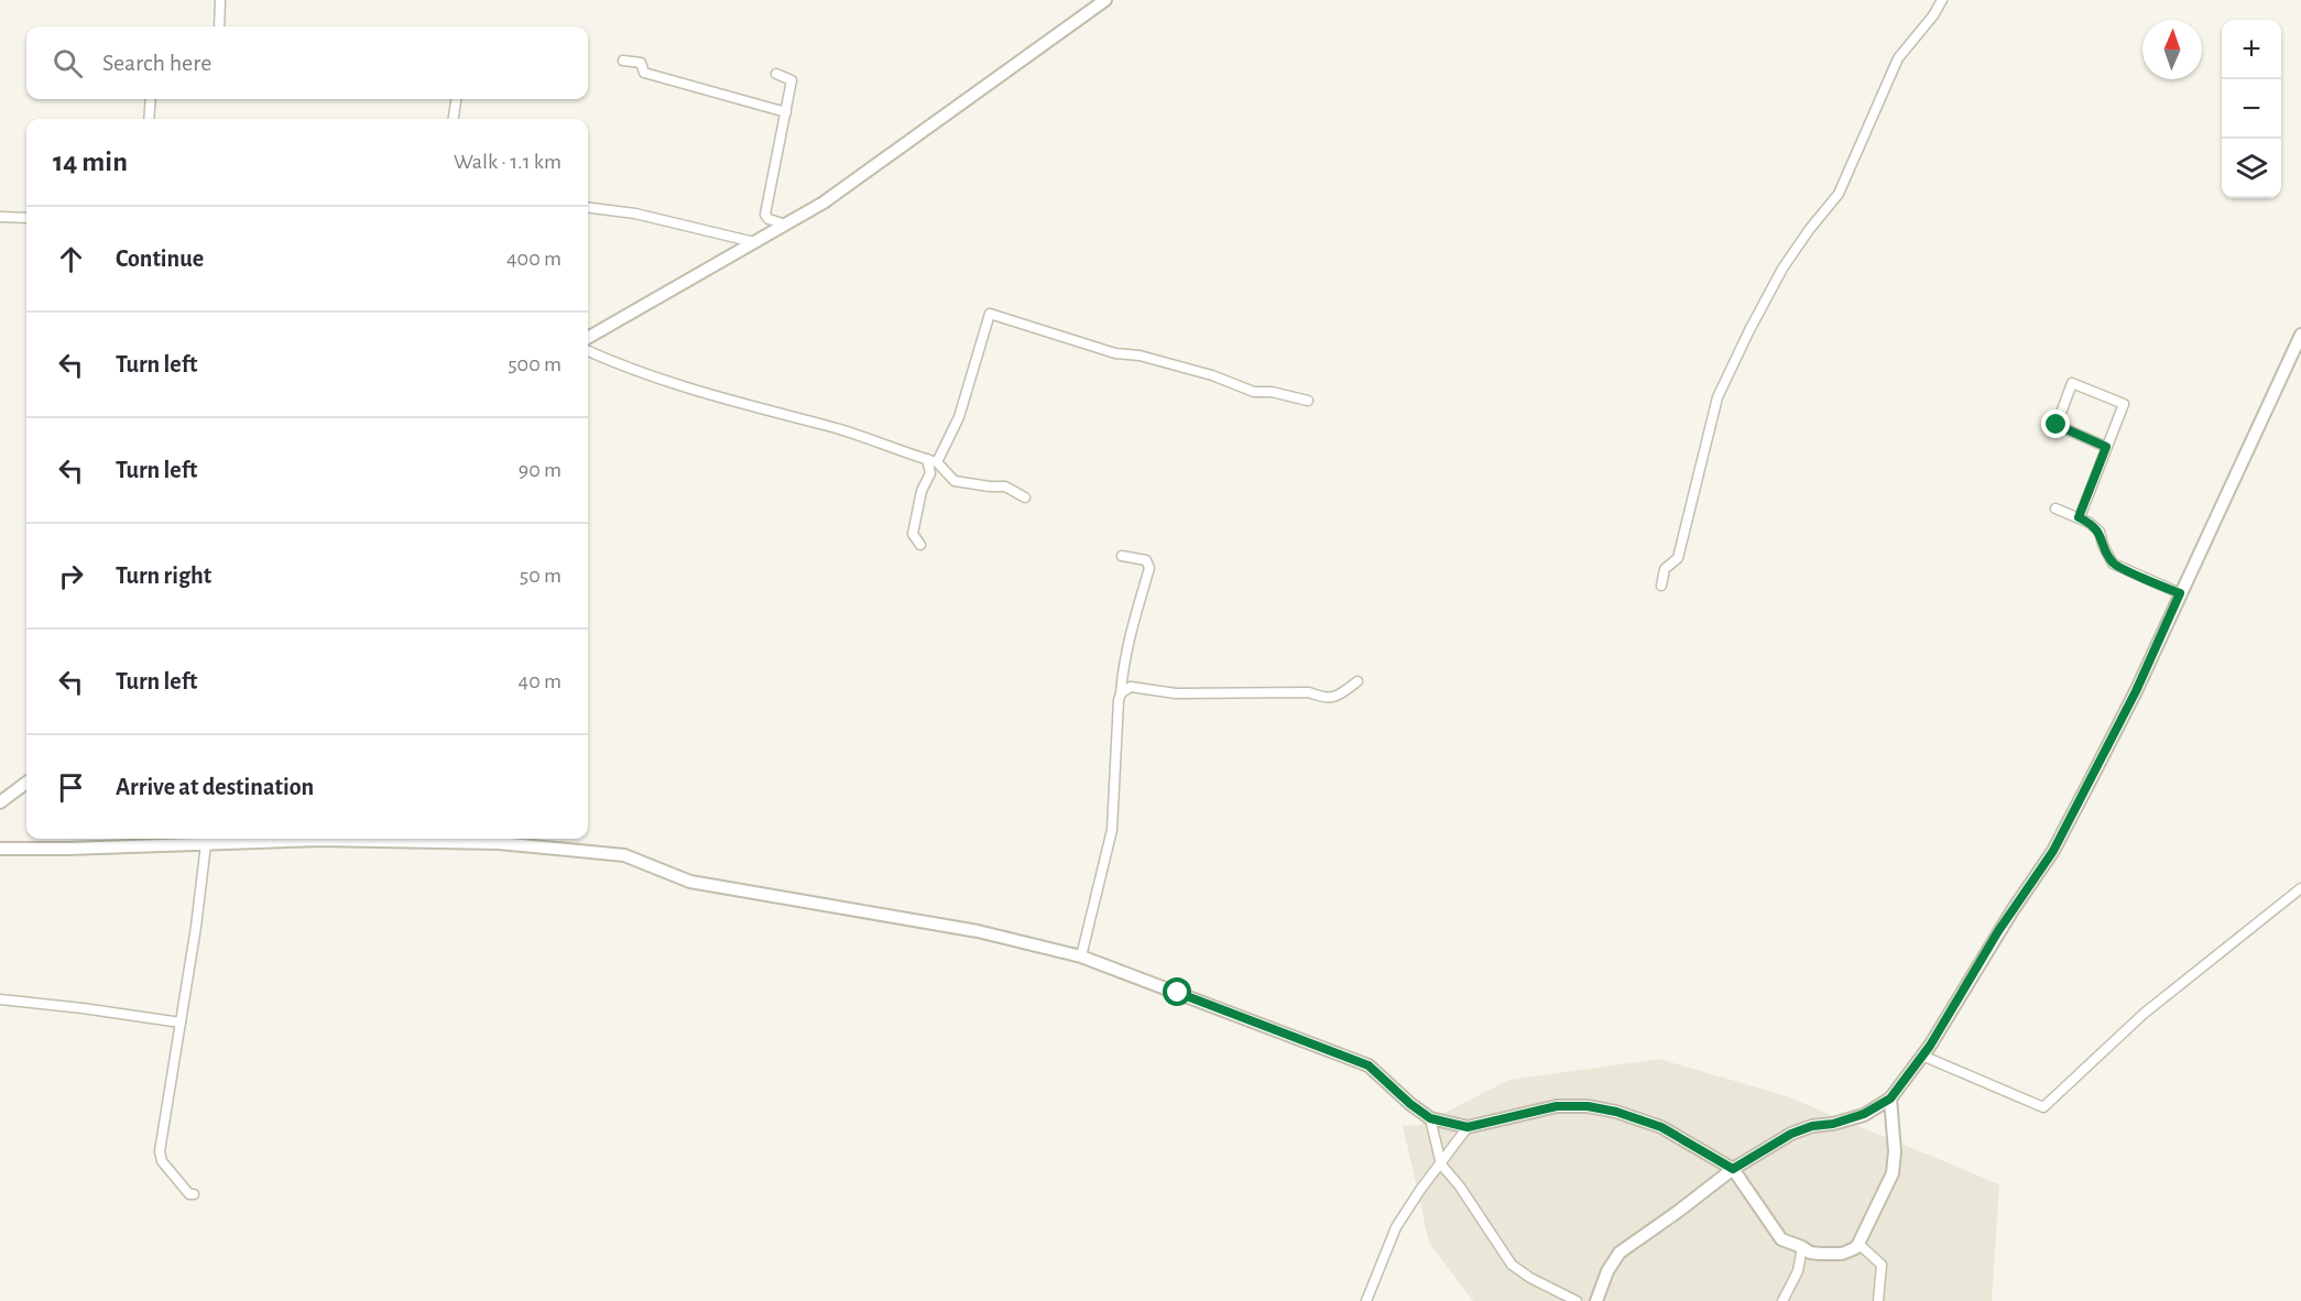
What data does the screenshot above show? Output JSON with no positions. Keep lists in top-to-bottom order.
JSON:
{
  "north": "top",
  "page": {
    "map_buttons": ["+", "−"],
    "search": "Search here",
    "heading": ["14 min", "Walk · 1.1 km"],
    "list": [
      ["Continue", "400 m"],
      ["Turn left", "500 m"],
      ["Turn left", "90 m"],
      ["Turn right", "50 m"],
      ["Turn left", "40 m"],
      "Arrive at destination"
    ]
  }
}
